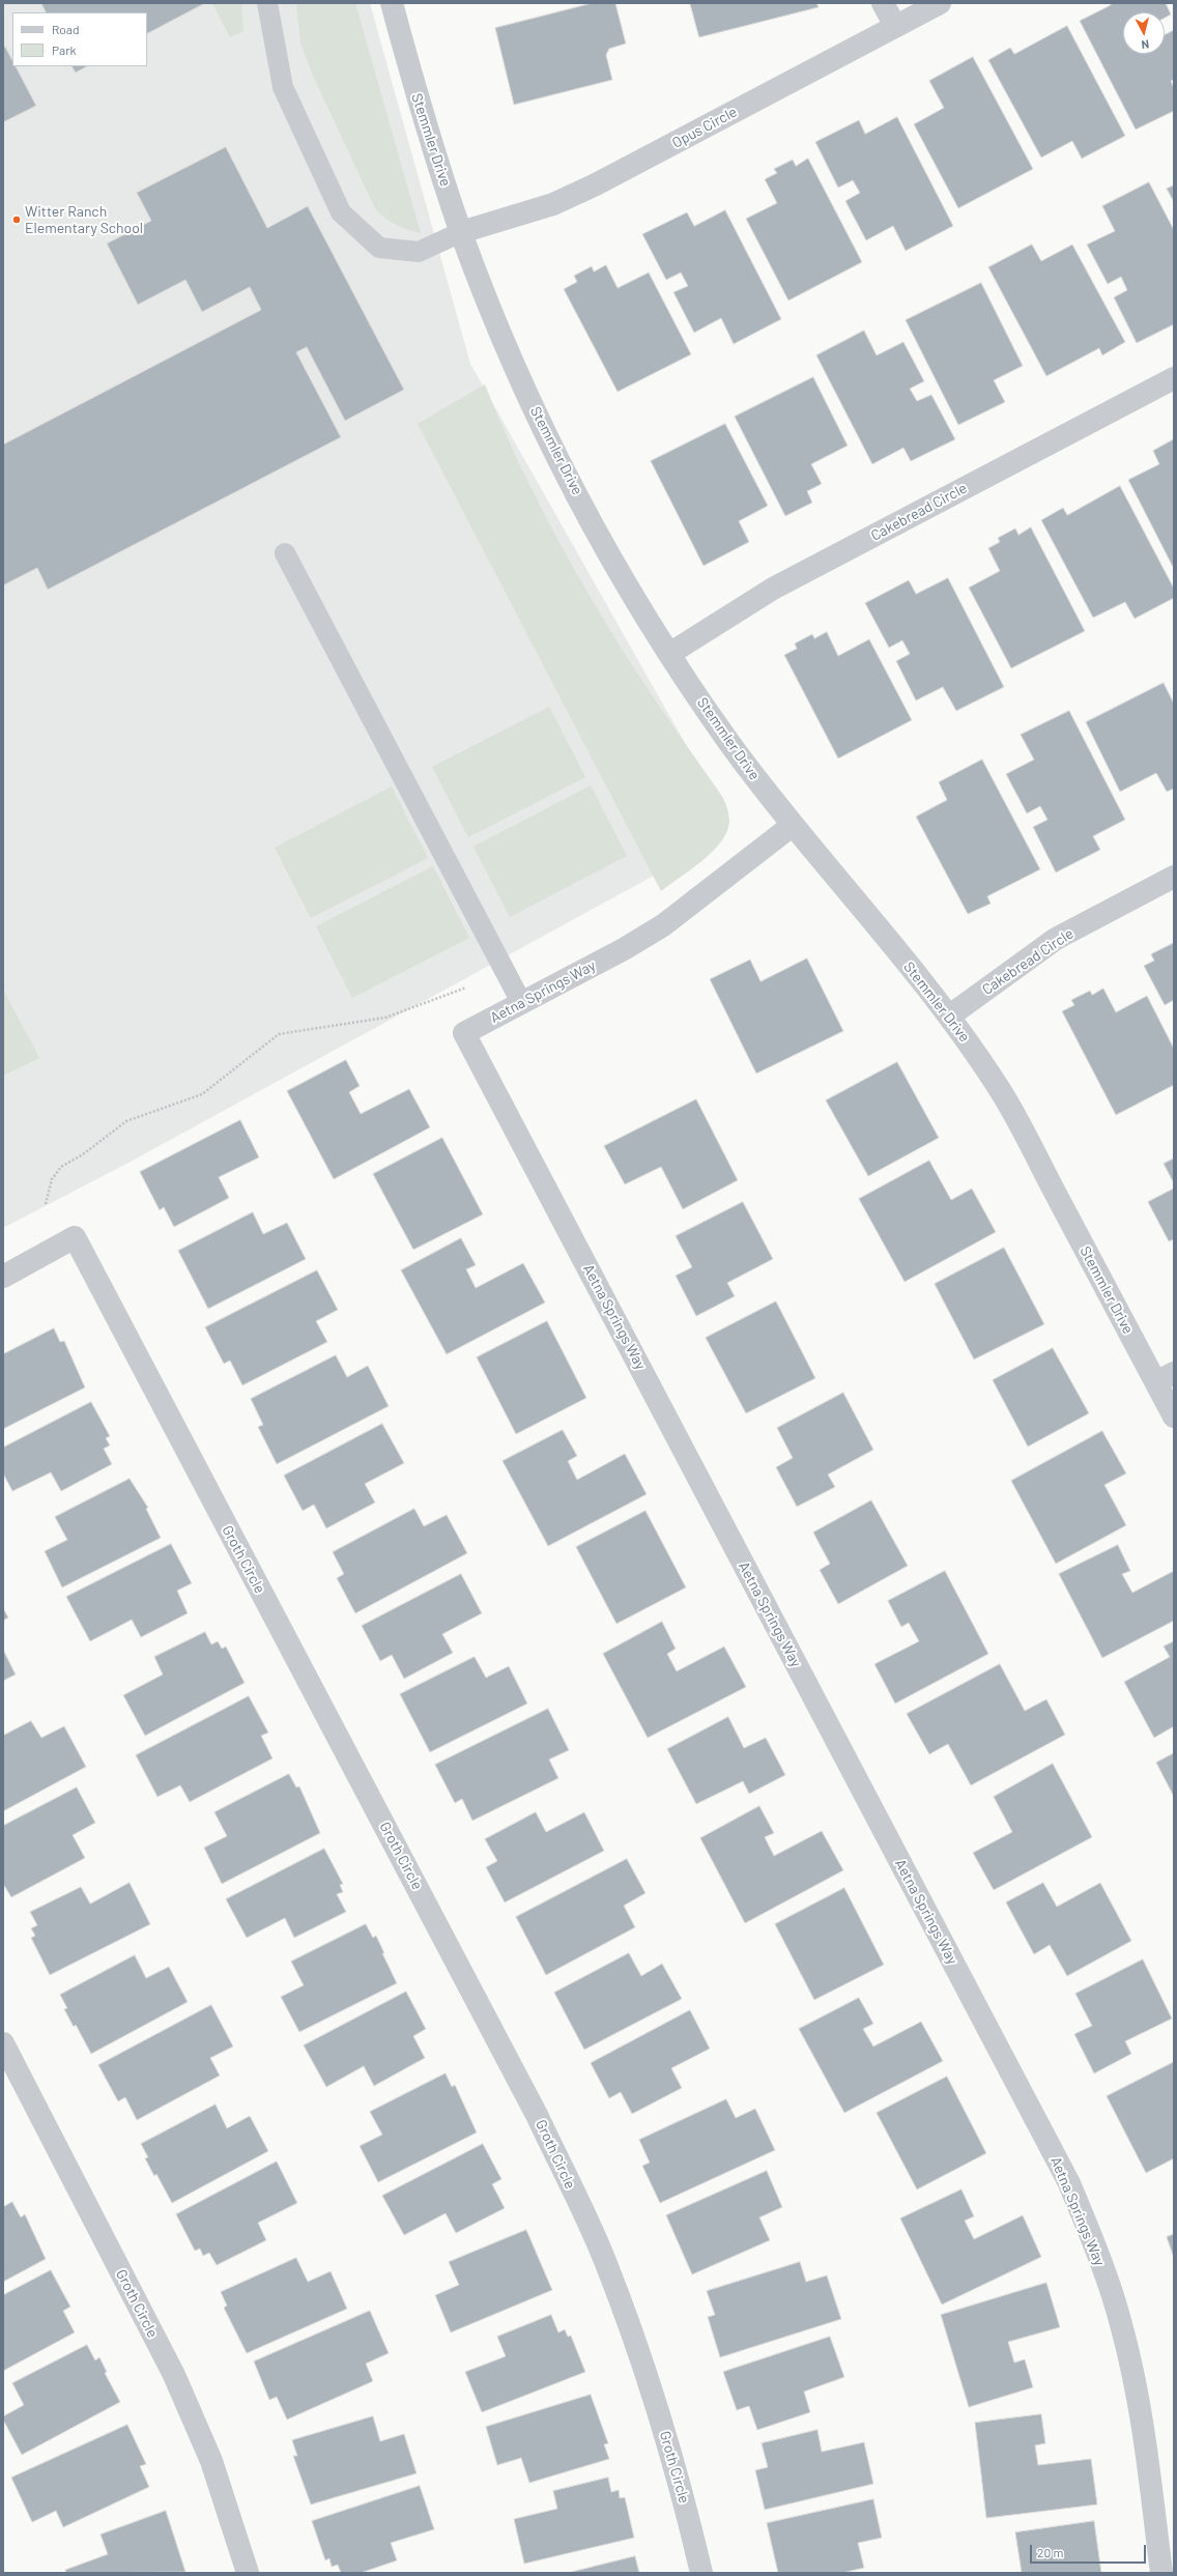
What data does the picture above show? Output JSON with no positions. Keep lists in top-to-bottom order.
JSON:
{
  "streets": {
    "street": [
      "Opus Circle",
      "Stemmler Drive",
      "Cakebread Circle",
      "Aetna Springs Way",
      "Groth Circle"
    ]
  },
  "crossings": [
    ["Opus Circle", "Stemmler Drive"],
    ["Stemmler Drive", "Cakebread Circle"],
    ["Stemmler Drive", "Aetna Springs Way"]
  ],
  "places": ["Witter Ranch Elementary School"],
  "legend": ["Road", "Park"],
  "scale_bar": "20 m",
  "north": "bottom"
}
